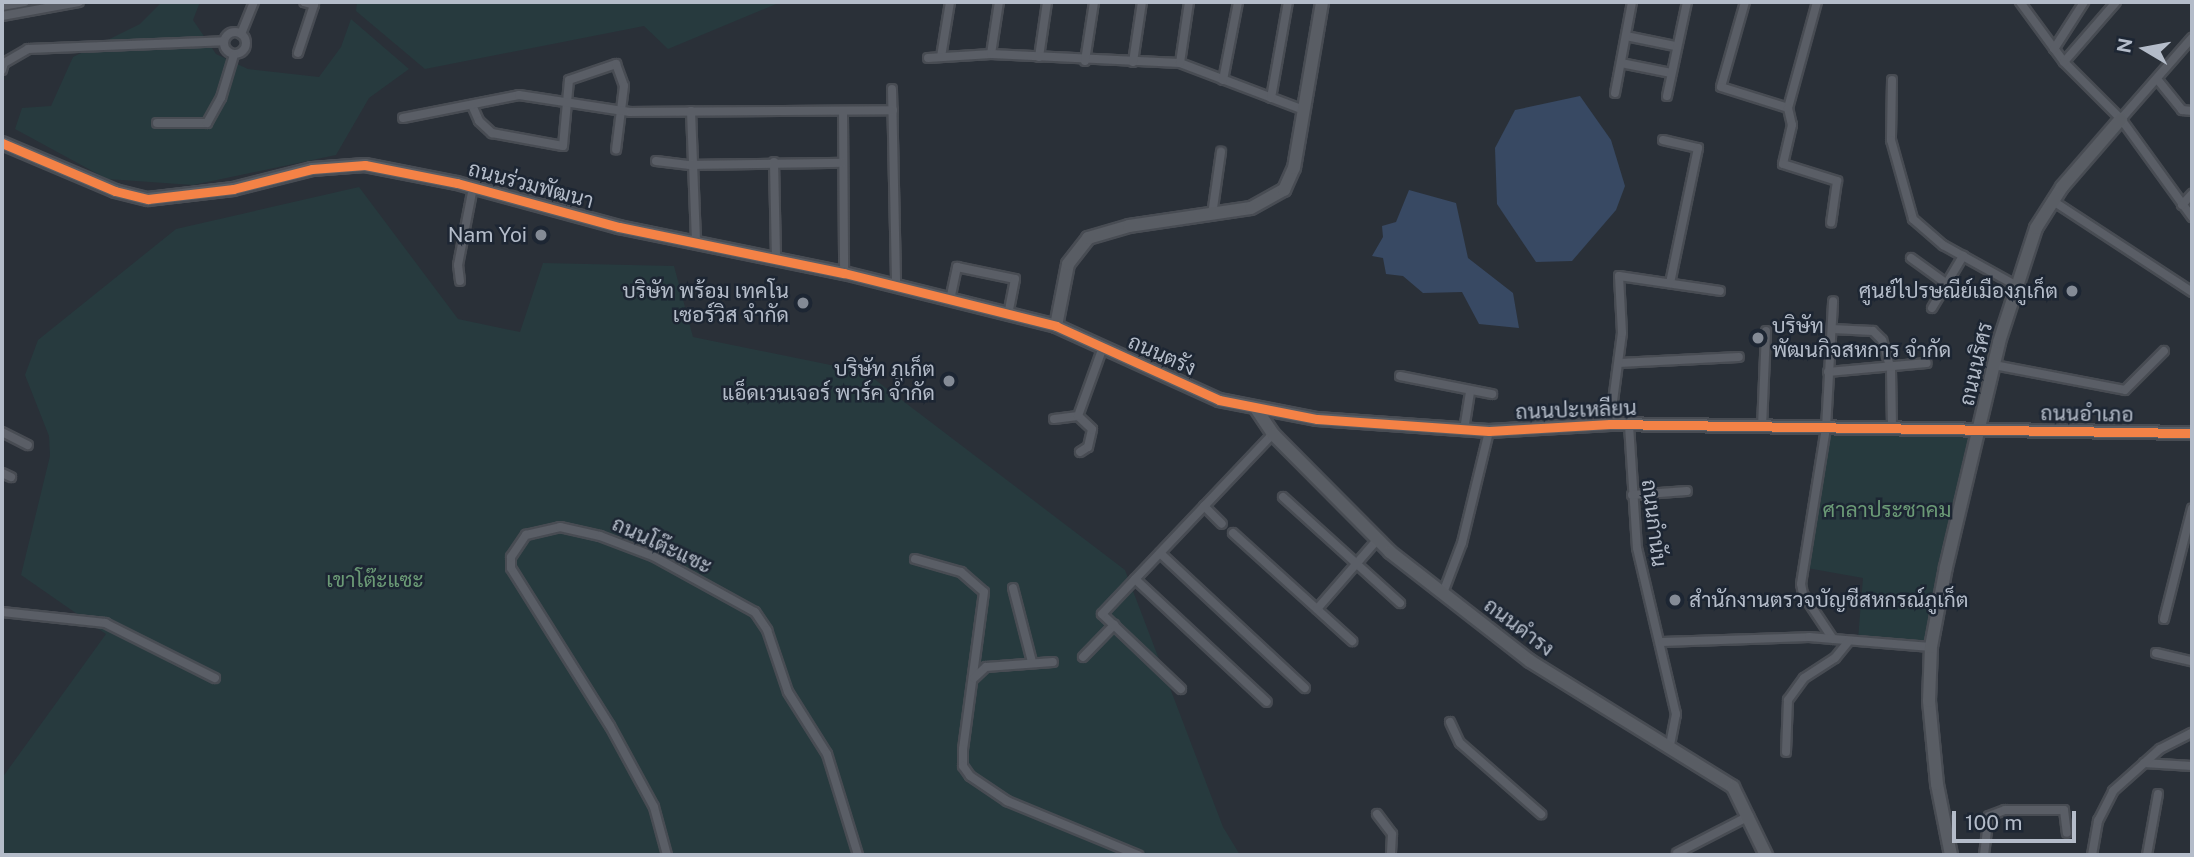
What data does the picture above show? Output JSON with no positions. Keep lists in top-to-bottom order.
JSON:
{
  "streets": {
    "street": [
      "ถนนร่วมพัฒนา",
      "ถนนตรัง",
      "ถนนนริศร",
      "ถนนปะเหลียน",
      "ถนนอำเภอ",
      "ถนนกำนัน",
      "ถนนโต๊ะแซะ",
      "ถนนดำรง"
    ]
  },
  "crossings": [
    ["ถนนร่วมพัฒนา", "ถนนตรัง"],
    ["ถนนตรัง", "ถนนปะเหลียน"],
    ["ถนนตรัง", "ถนนดำรง"],
    ["ถนนนริศร", "ถนนปะเหลียน"],
    ["ถนนนริศร", "ถนนอำเภอ"],
    ["ถนนปะเหลียน", "ถนนอำเภอ"],
    ["ถนนปะเหลียน", "ถนนกำนัน"],
    ["ถนนปะเหลียน", "ถนนดำรง"],
    ["ถนนกำนัน", "ถนนดำรง"]
  ],
  "parks": ["ศาลาประชาคม", "เขาโต๊ะแซะ"],
  "places": [
    "Nam Yoi",
    "ศูนย์ไปรษณีย์เมืองภูเก็ต",
    "บริษัท พร้อม เทคโน เซอร์วิส จำกัด",
    "บริษัท พัฒนกิจสหการ จำกัด",
    "บริษัท ภูเก็ต แอ็ดเวนเจอร์ พาร์ค จำกัด",
    "สำนักงานตรวจบัญชีสหกรณ์ภูเก็ต"
  ],
  "scale_bar": "100 m",
  "north": "left"
}
